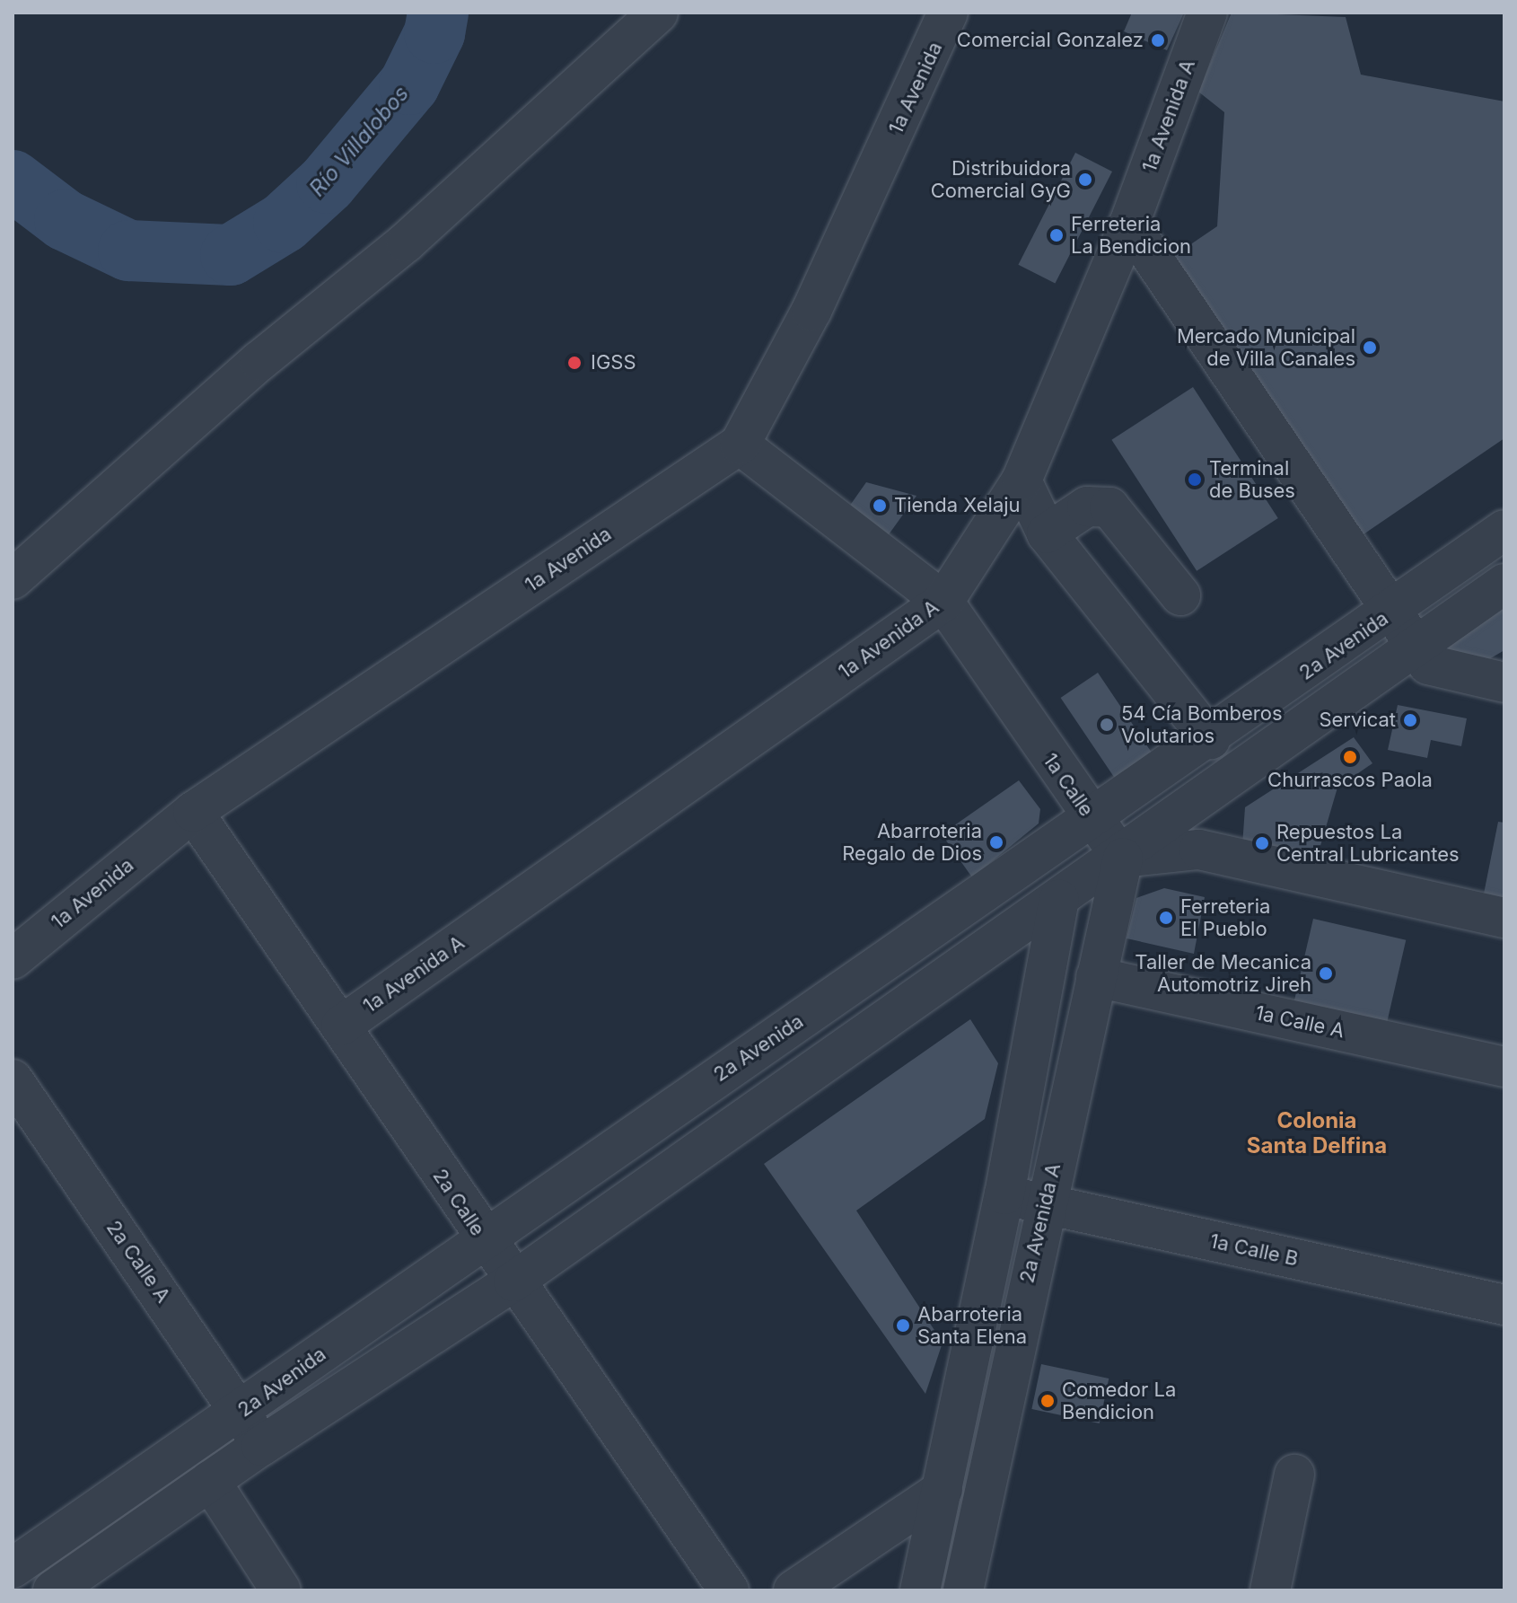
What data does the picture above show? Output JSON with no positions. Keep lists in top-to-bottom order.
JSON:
{
  "streets": {
    "street": [
      "1a Avenida",
      "1a Avenida A",
      "2a Avenida",
      "1a Calle",
      "1a Calle A",
      "2a Calle",
      "2a Avenida A",
      "1a Calle B",
      "2a Calle A"
    ]
  },
  "crossings": [
    ["1a Avenida", "1a Calle"],
    ["1a Avenida", "2a Calle"],
    ["1a Avenida A", "1a Calle"],
    ["1a Avenida A", "2a Calle"],
    ["2a Avenida", "1a Calle"],
    ["2a Avenida", "2a Calle"],
    ["2a Avenida", "2a Avenida A"],
    ["2a Avenida", "2a Calle A"],
    ["1a Calle", "2a Avenida A"],
    ["1a Calle A", "2a Avenida A"],
    ["2a Avenida A", "1a Calle B"]
  ],
  "districts": ["Colonia Santa Delfina"],
  "water": ["Río Villalobos"],
  "places": [
    "Comercial Gonzalez",
    "Distribuidora Comercial GyG",
    "Ferreteria La Bendicion",
    "Mercado Municipal de Villa Canales",
    "IGSS",
    "Terminal de Buses",
    "Tienda Xelaju",
    "Servicat",
    "54 Cía Bomberos Volutarios",
    "Churrascos Paola",
    "Abarroteria Regalo de Dios",
    "Repuestos La Central Lubricantes",
    "Ferreteria El Pueblo",
    "Taller de Mecanica Automotriz Jireh",
    "Abarroteria Santa Elena",
    "Comedor La Bendicion"
  ]
}
